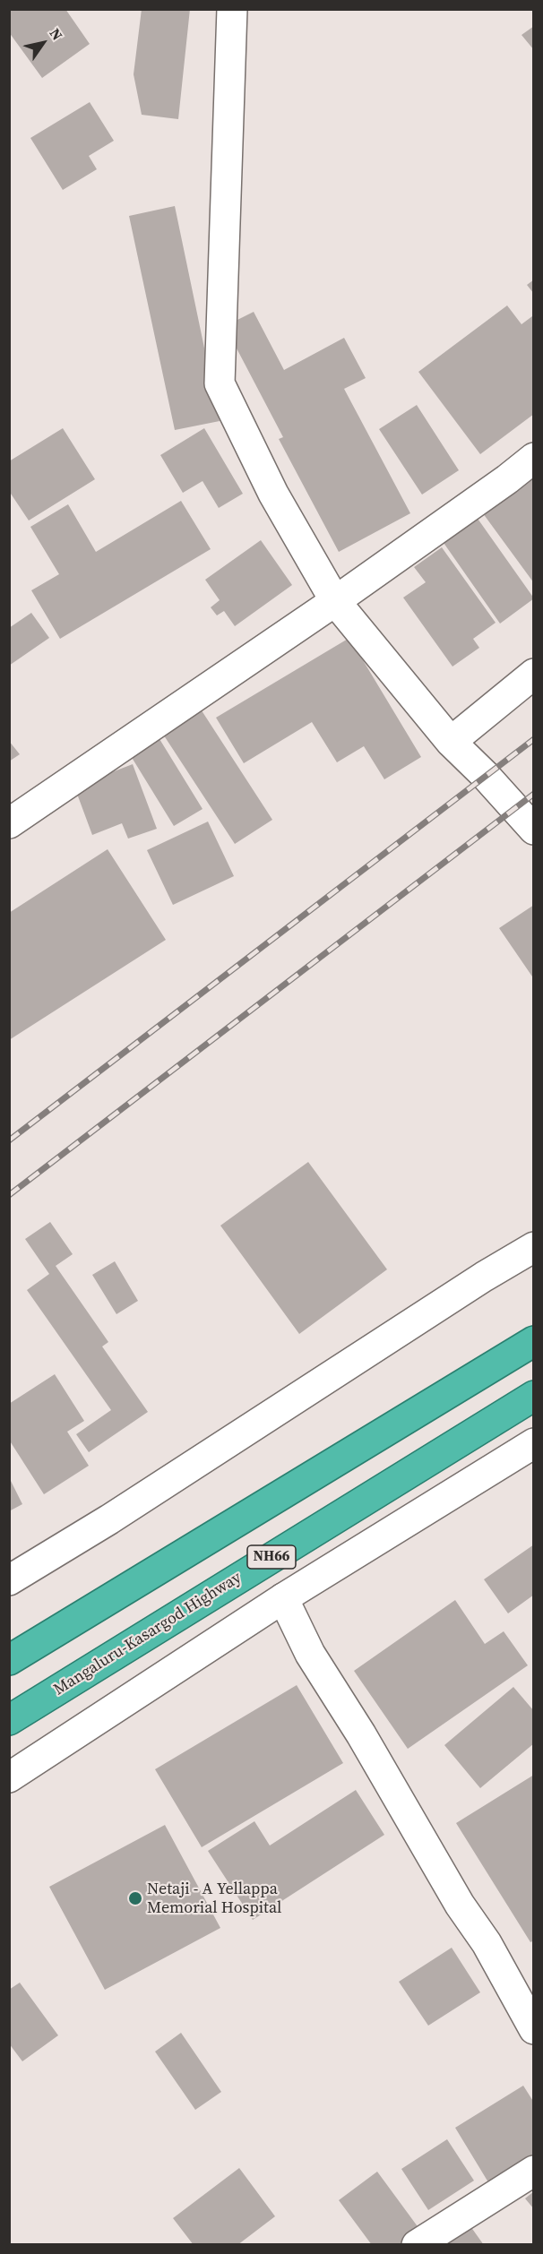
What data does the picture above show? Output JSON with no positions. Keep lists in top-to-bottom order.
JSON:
{
  "streets": {
    "highway": ["NH66", "Mangaluru-Kasargod Highway"]
  },
  "places": ["Netaji - A Yellappa Memorial Hospital"],
  "north": "top right"
}
